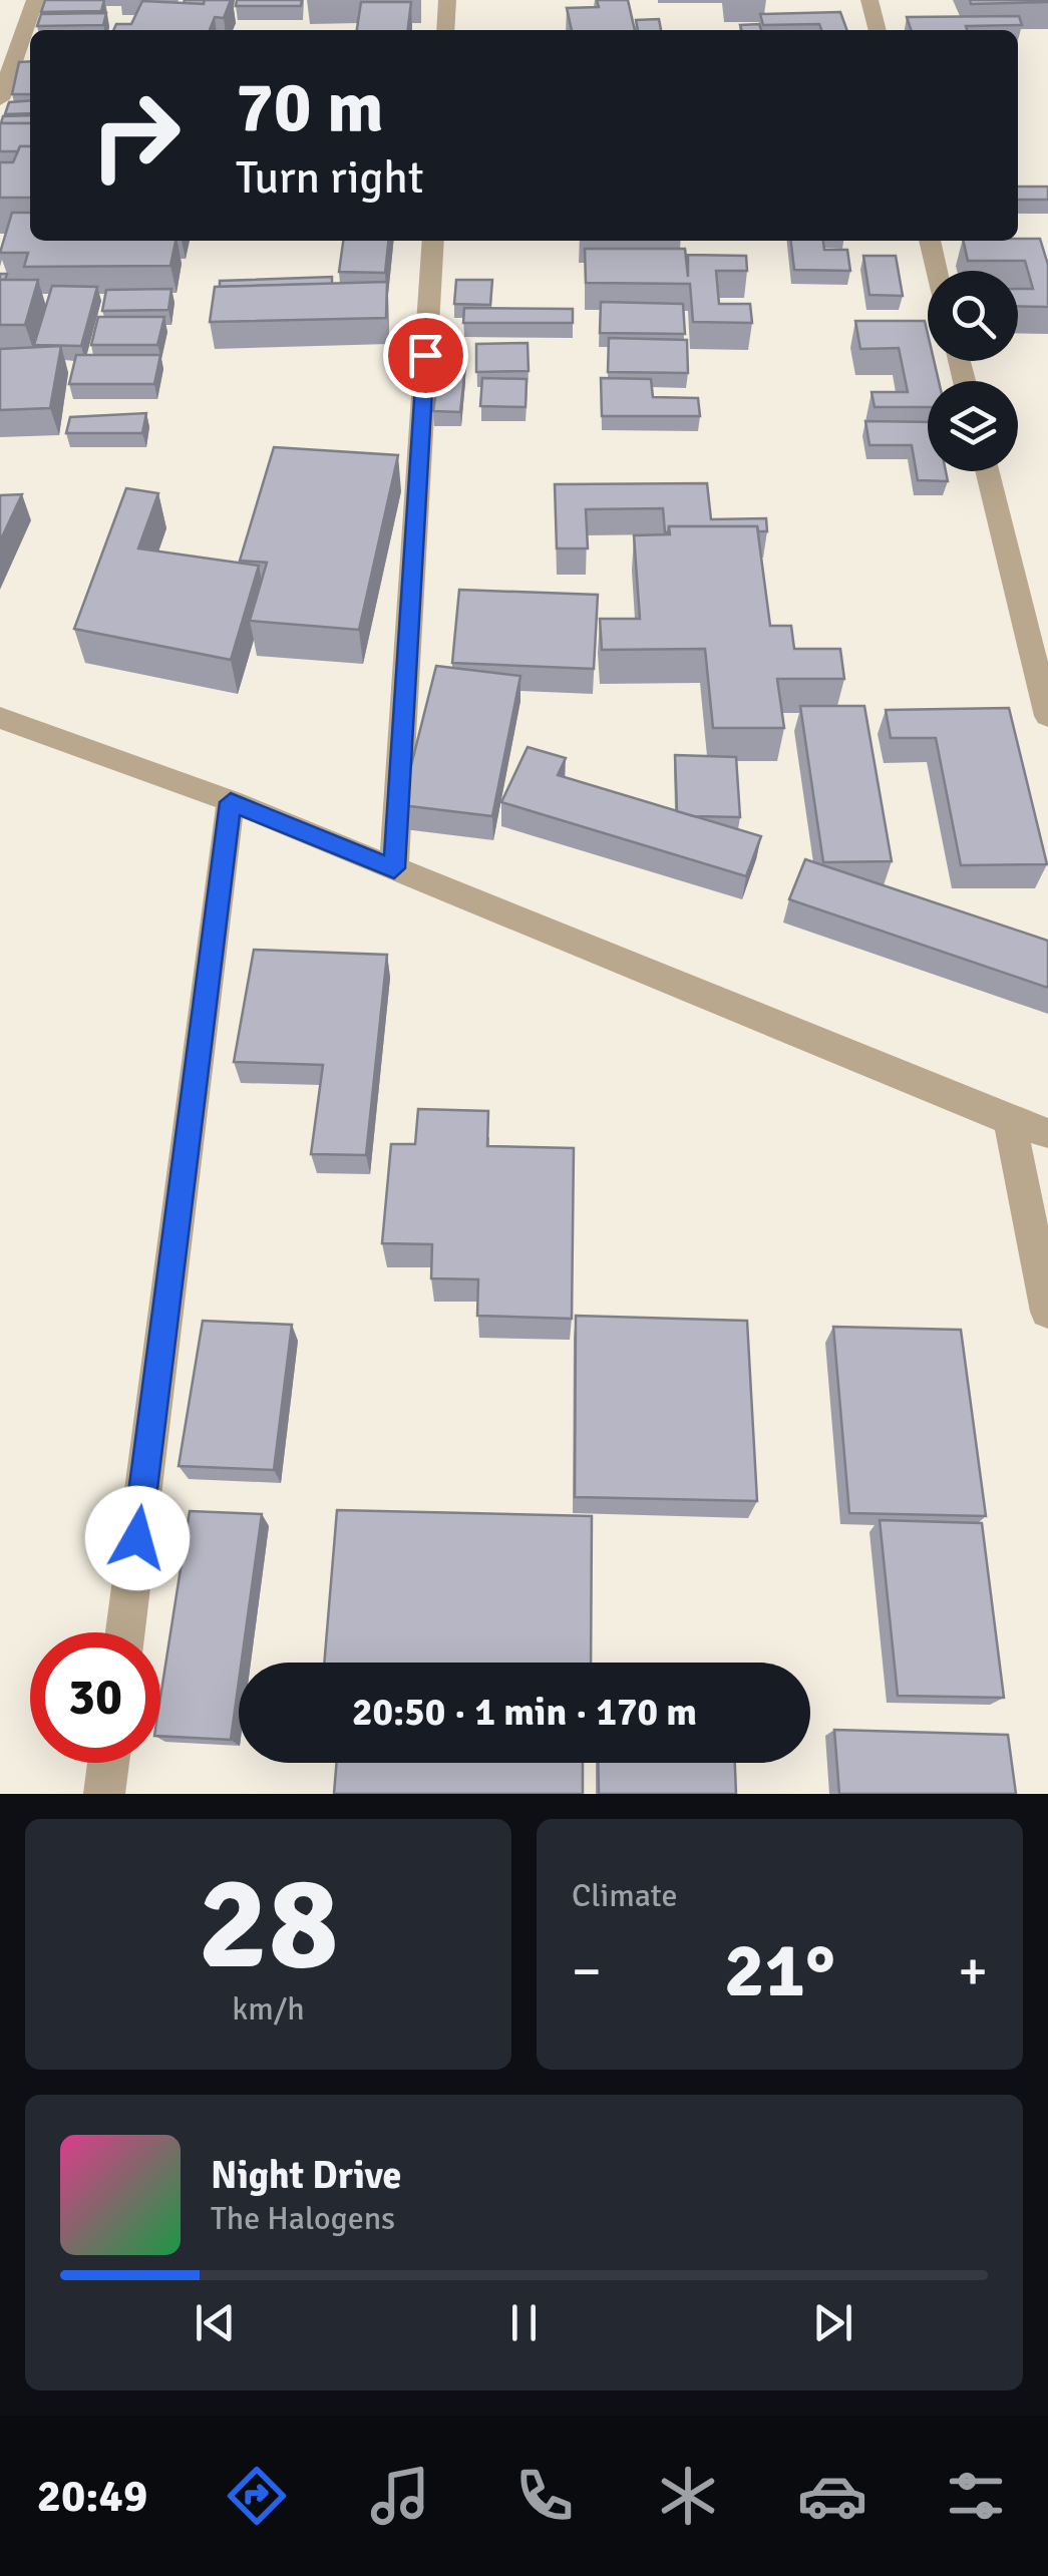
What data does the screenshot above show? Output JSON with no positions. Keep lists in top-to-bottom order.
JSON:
{
  "page": {
    "turn": ["70 m", "Turn right"],
    "limit": "30",
    "trip": "20:50 · 1 min · 170 m",
    "tile": [
      ["28", "km/h"],
      "Climate"
    ],
    "heat": ["−", "21°", "+"],
    "song": ["Night Drive", "The Halogens"],
    "tabs": "20:49"
  }
}
